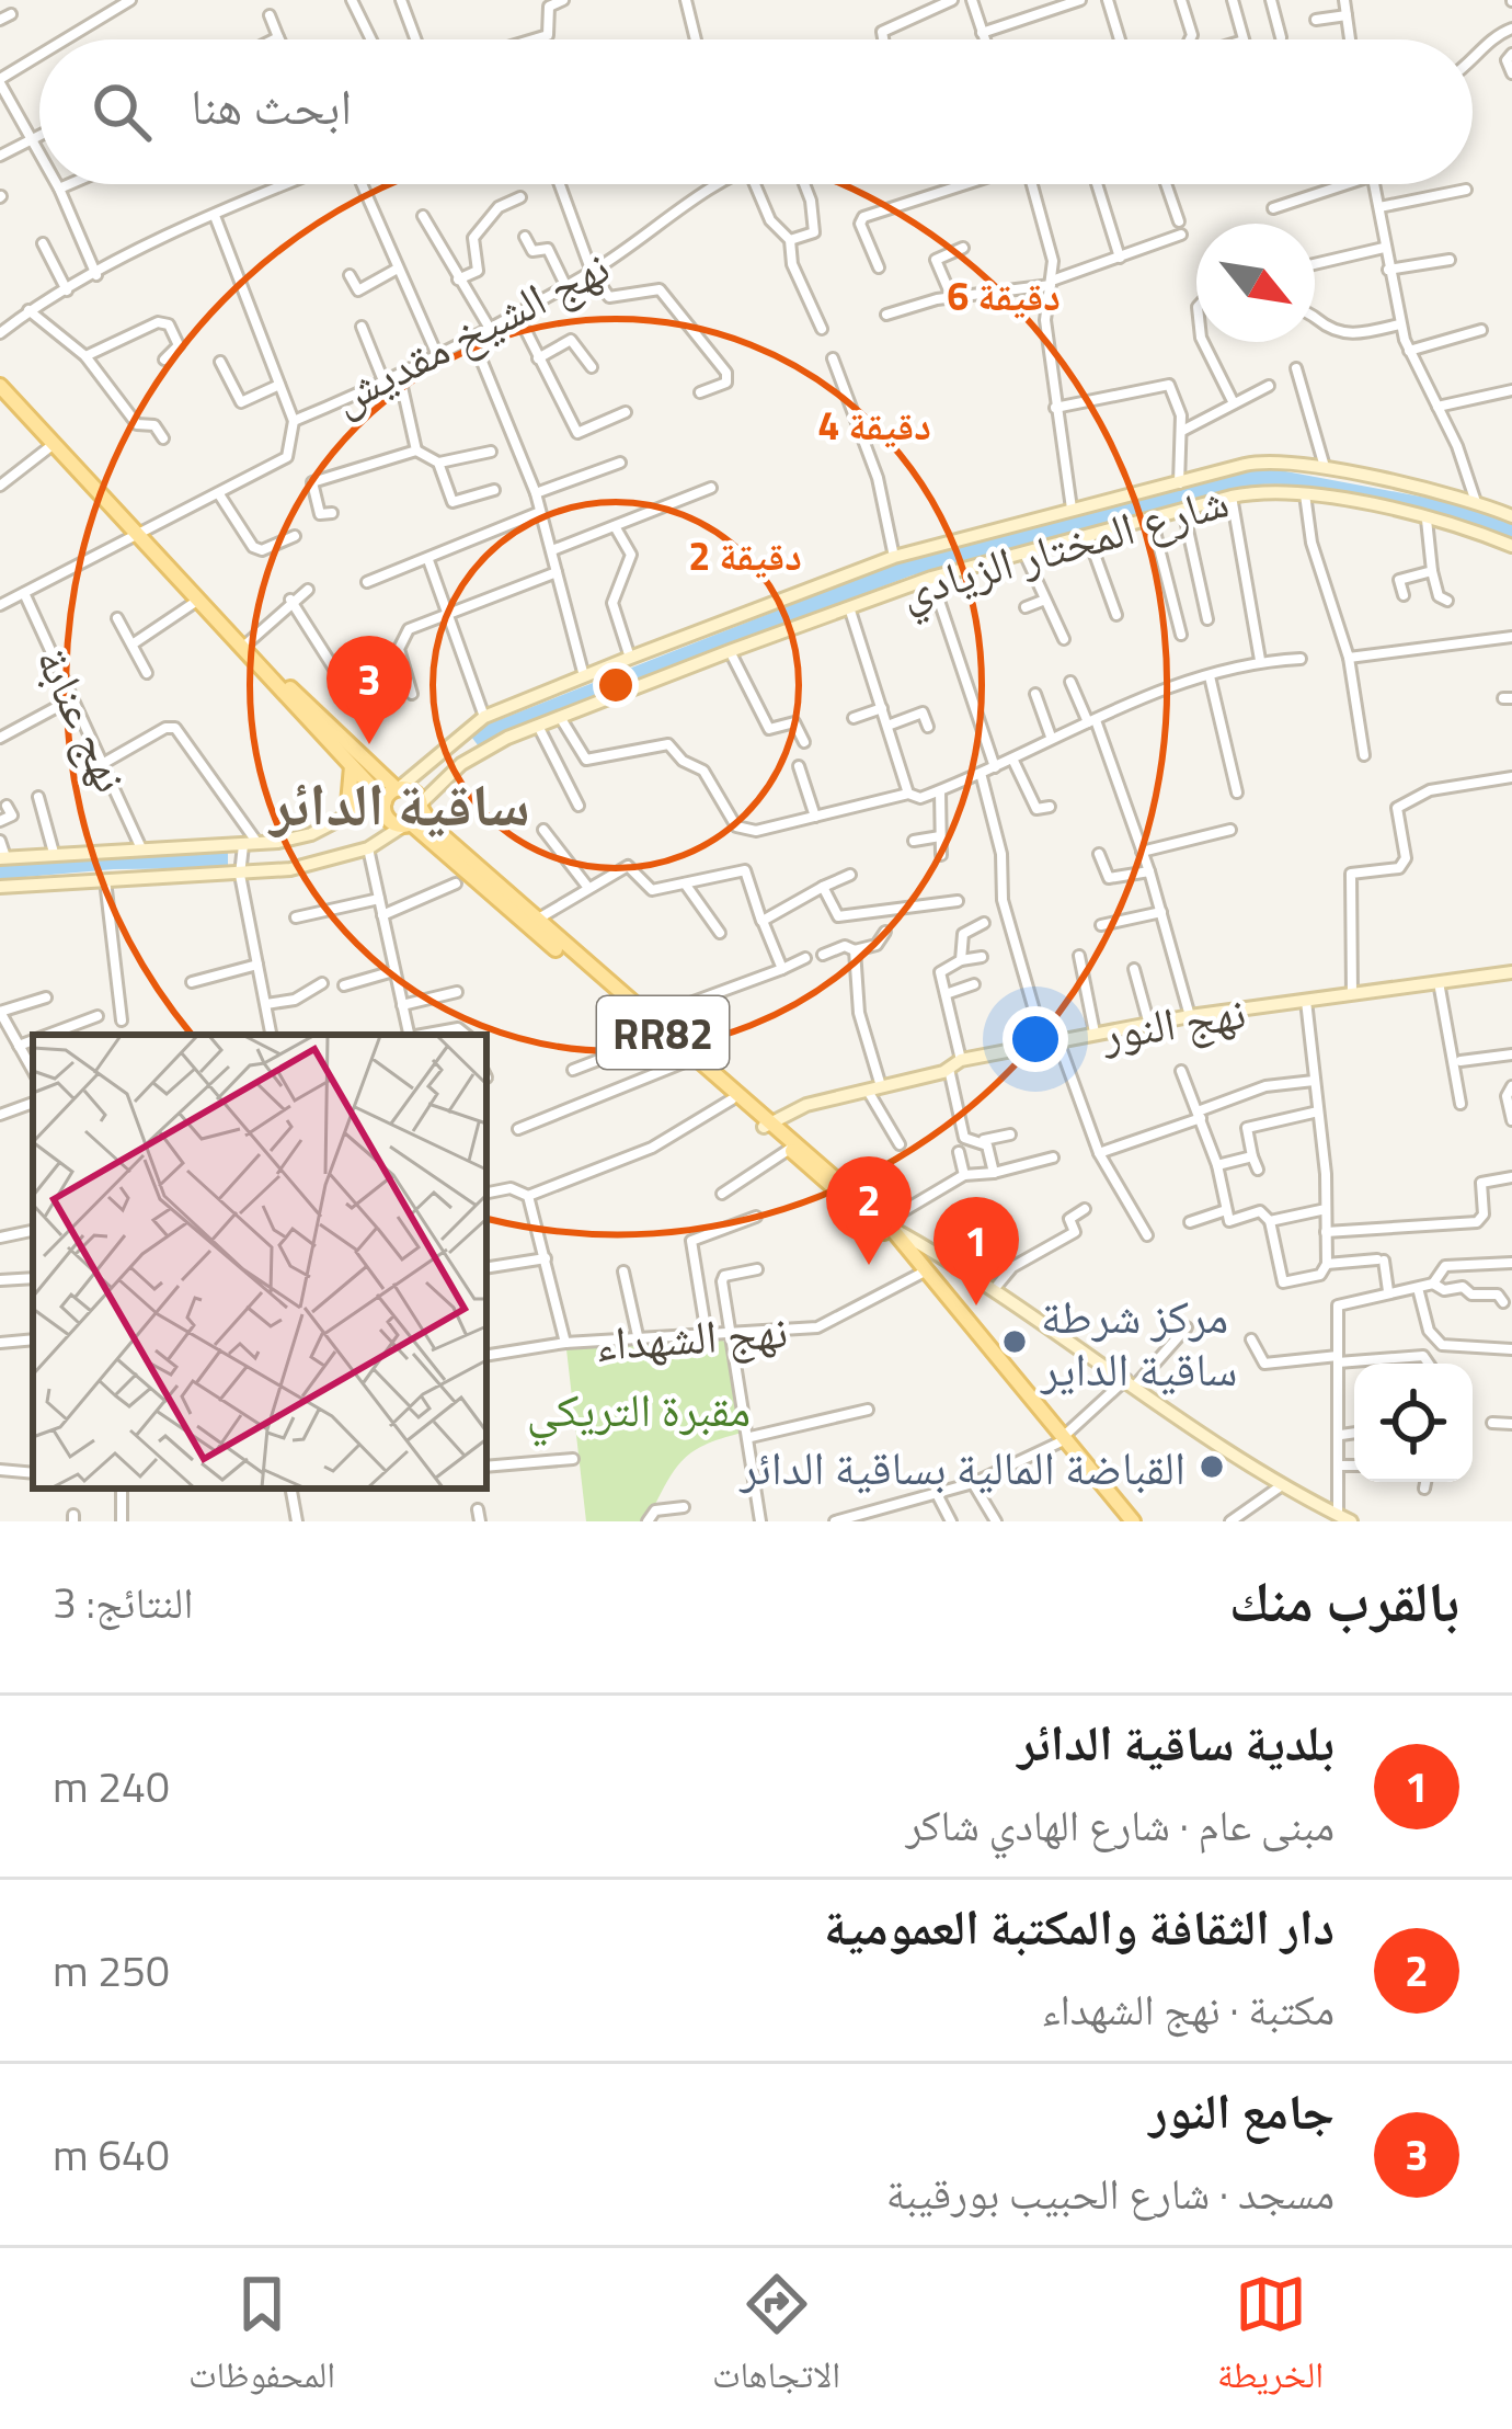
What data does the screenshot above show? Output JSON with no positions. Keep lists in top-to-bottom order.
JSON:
{
  "streets": {
    "main road": ["RR82"],
    "street": [
      "نهج الشيخ مقديش",
      "شارع المختار الزيادي",
      "نهج عنابة",
      "نهج النور",
      "نهج الشهداء"
    ]
  },
  "crossings": [
    ["نهج الشيخ مقديش", "نهج عنابة"],
    ["نهج الشيخ مقديش", "RR82"],
    ["شارع المختار الزيادي", "RR82"],
    ["نهج النور", "RR82"],
    ["RR82", "نهج الشهداء"]
  ],
  "districts": ["ساقية الدائر"],
  "parks": ["مقبرة التريكي"],
  "places": ["مركز شرطة ساقية الداير", "القباضة المالية بساقية الدائر"],
  "north": "bottom right",
  "page": {
    "search": "ابحث هنا",
    "pins": ["3", "2", "1"],
    "heading": ["بالقرب منك", "النتائج: 3"],
    "list": [
      {
        "mark": "1",
        "name": "بلدية ساقية الدائر",
        "note": "مبنى عام · شارع الهادي شاكر",
        "value": "240 m"
      },
      {
        "mark": "2",
        "name": "دار الثقافة والمكتبة العمومية",
        "note": "مكتبة · نهج الشهداء",
        "value": "250 m"
      },
      {
        "mark": "3",
        "name": "جامع النور",
        "note": "مسجد · شارع الحبيب بورقيبة",
        "value": "640 m"
      }
    ],
    "nav": ["الخريطة", "الاتجاهات", "المحفوظات"]
  },
  "rings": ["6 دقيقة", "4 دقيقة", "2 دقيقة"]
}
